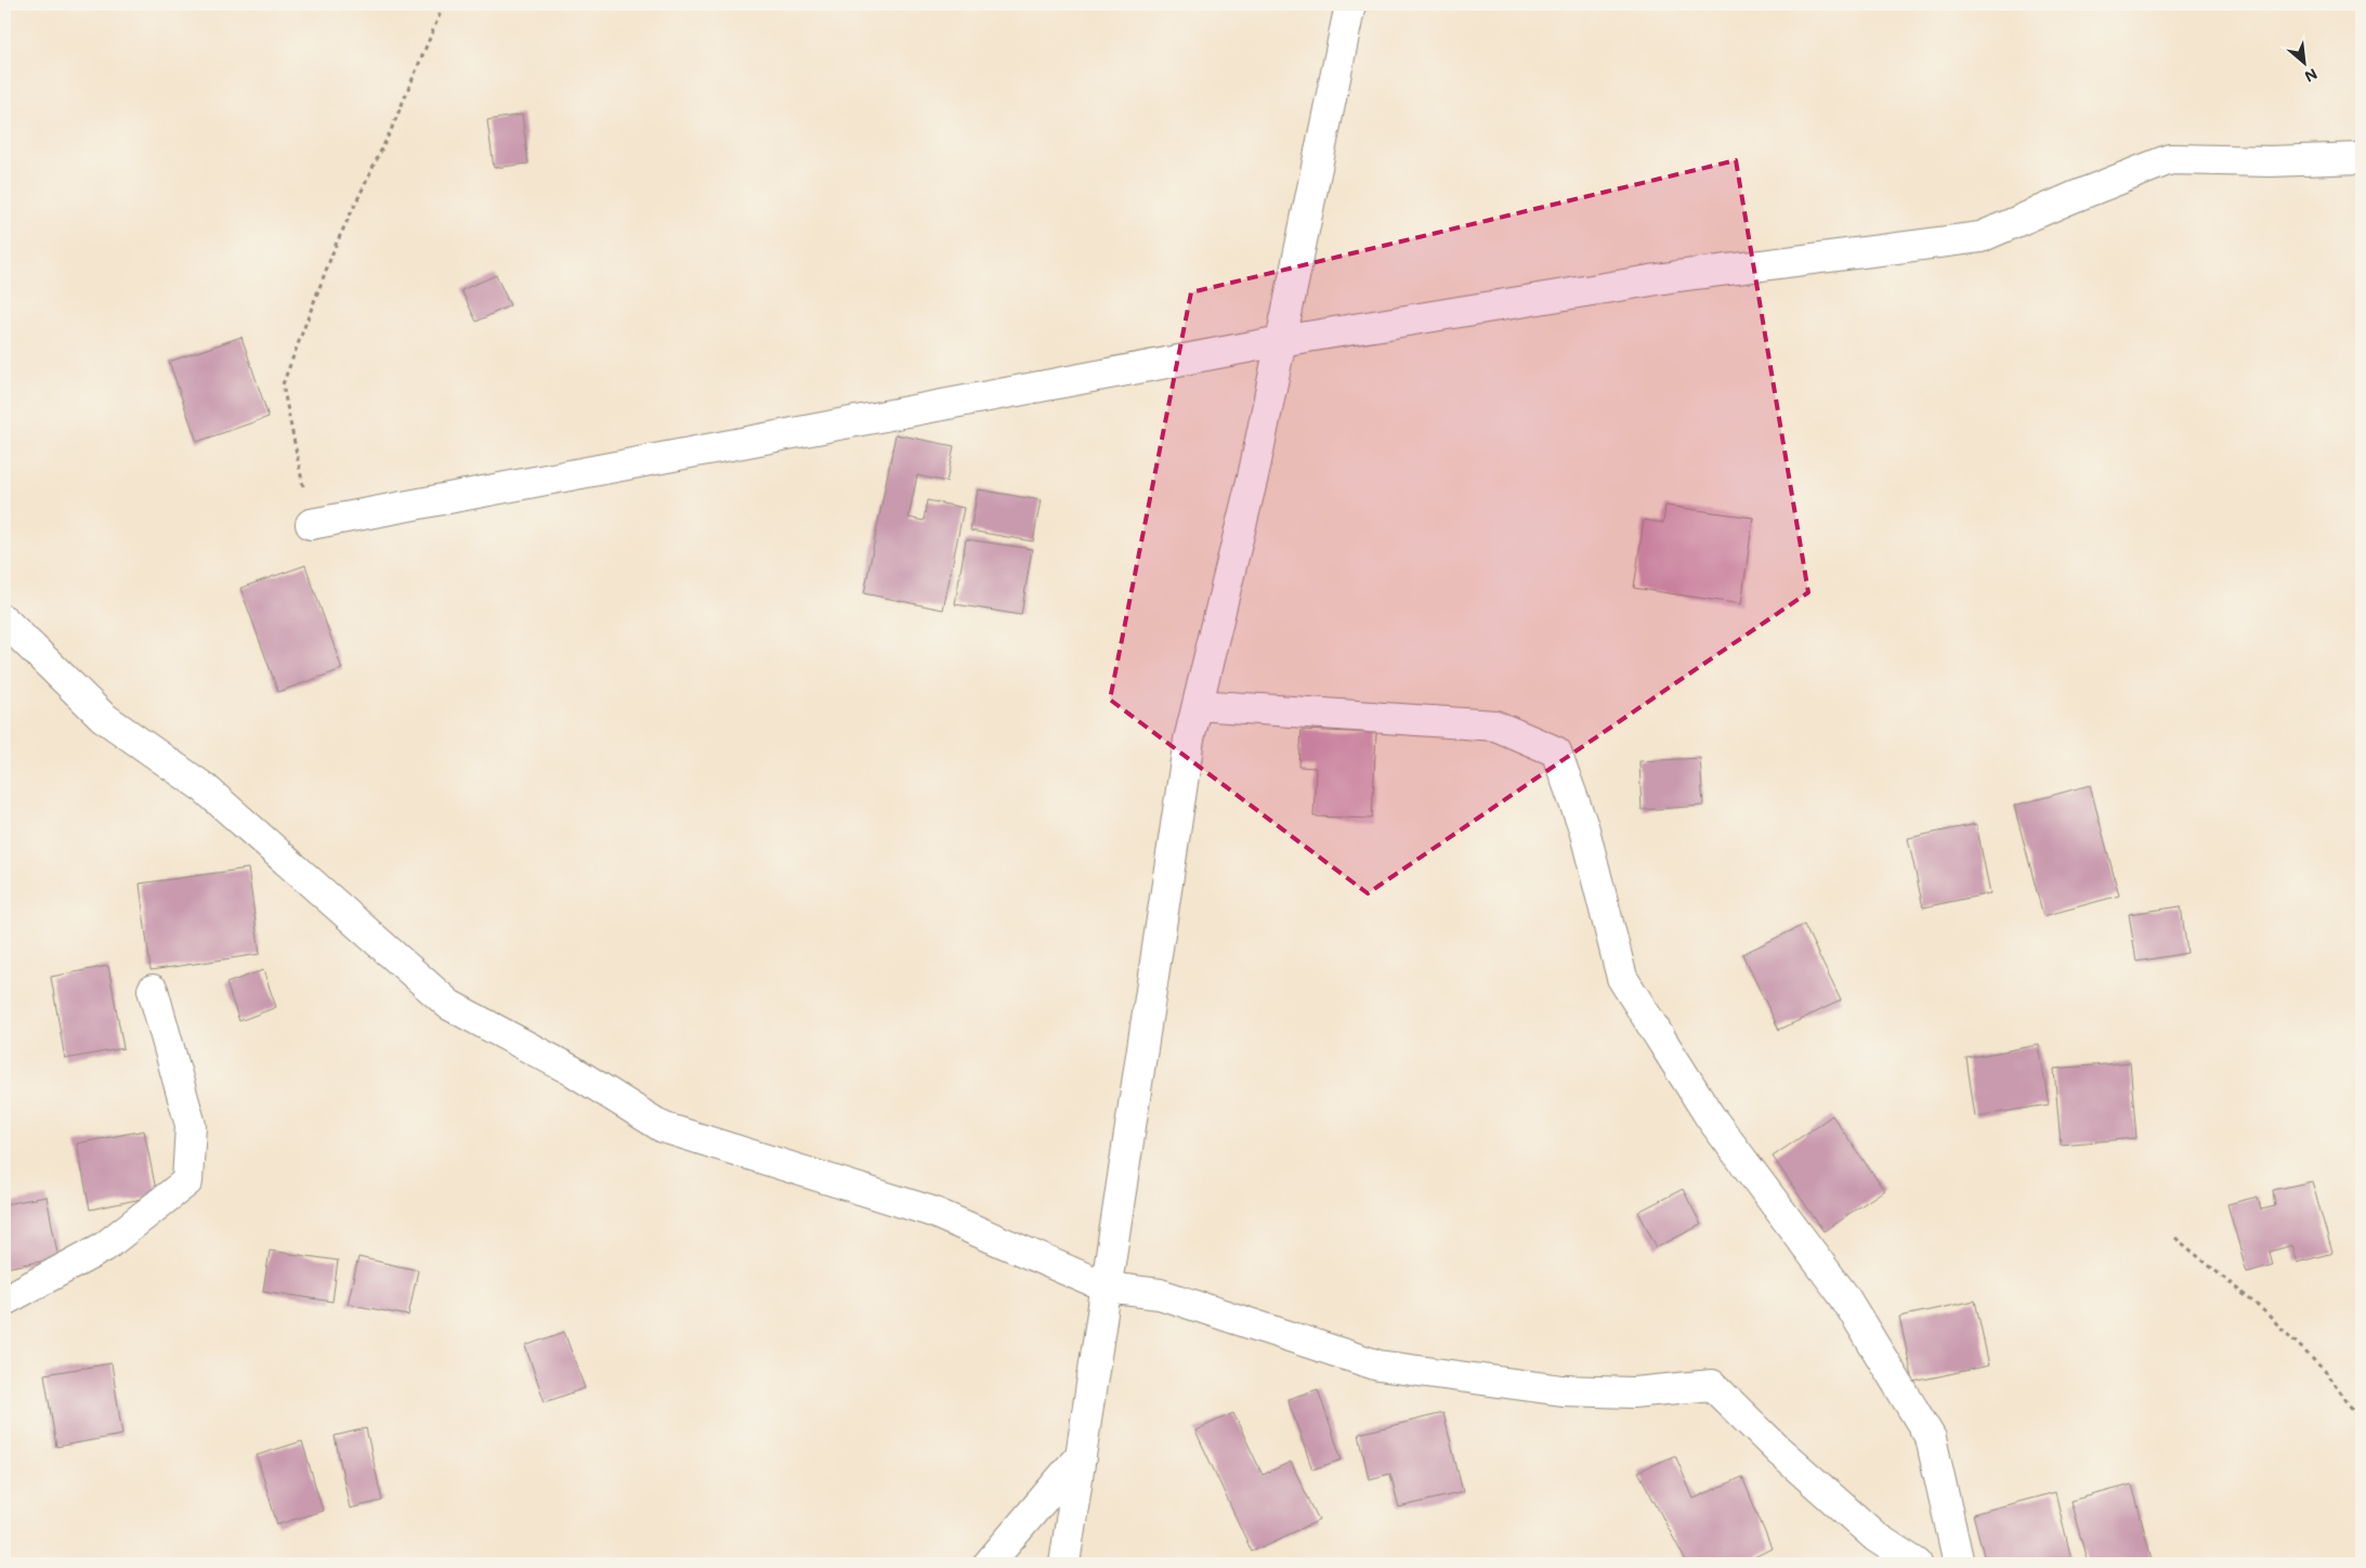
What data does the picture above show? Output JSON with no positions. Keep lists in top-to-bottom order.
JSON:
{
  "north": "bottom right"
}
